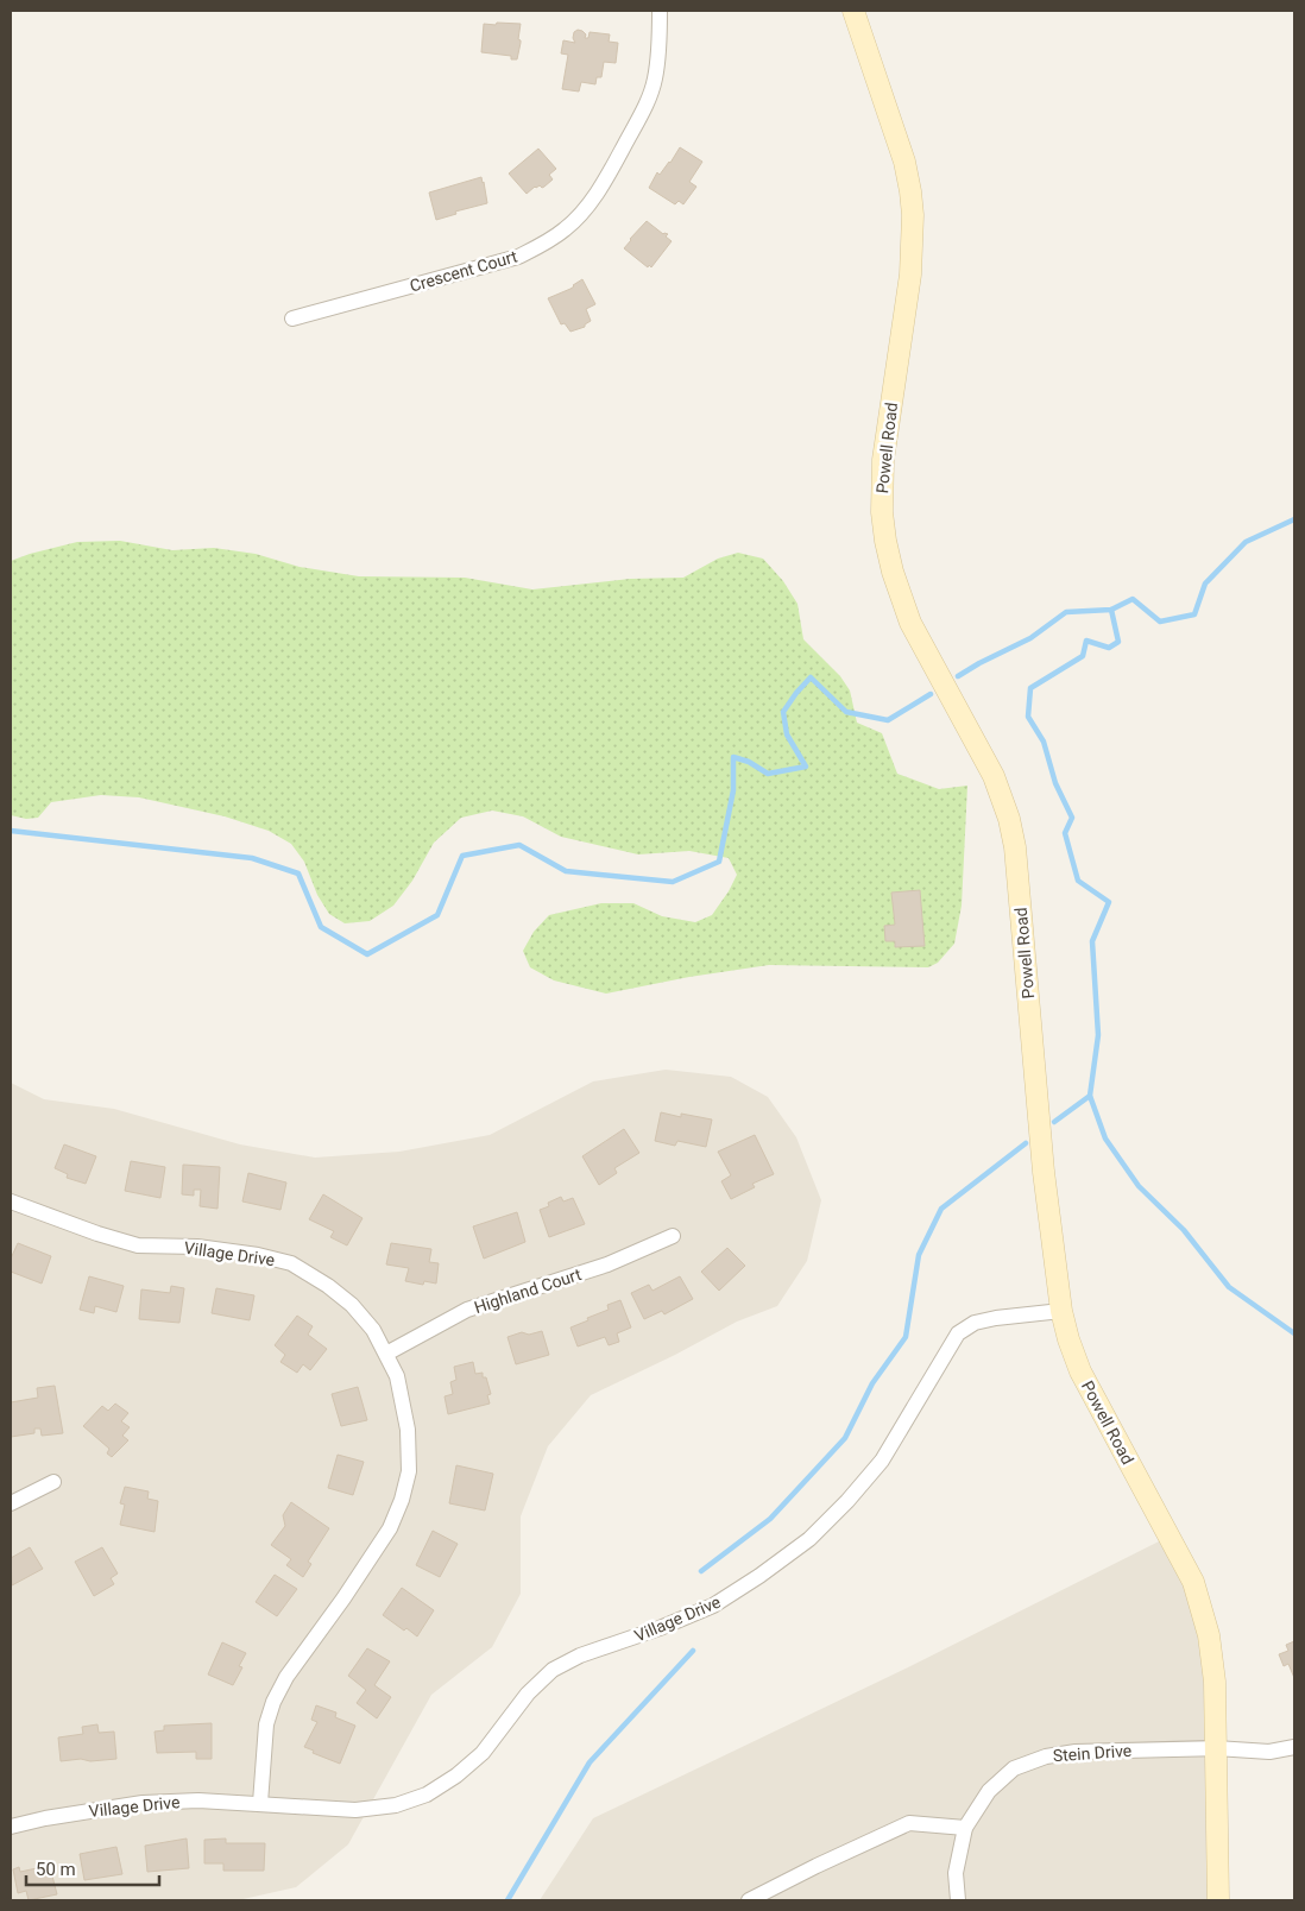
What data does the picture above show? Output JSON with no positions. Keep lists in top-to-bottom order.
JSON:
{
  "streets": {
    "street": [
      "Crescent Court",
      "Powell Road",
      "Village Drive",
      "Highland Court",
      "Stein Drive"
    ]
  },
  "crossings": [
    ["Powell Road", "Village Drive"],
    ["Powell Road", "Stein Drive"],
    ["Village Drive", "Highland Court"]
  ],
  "scale_bar": "50 m"
}
